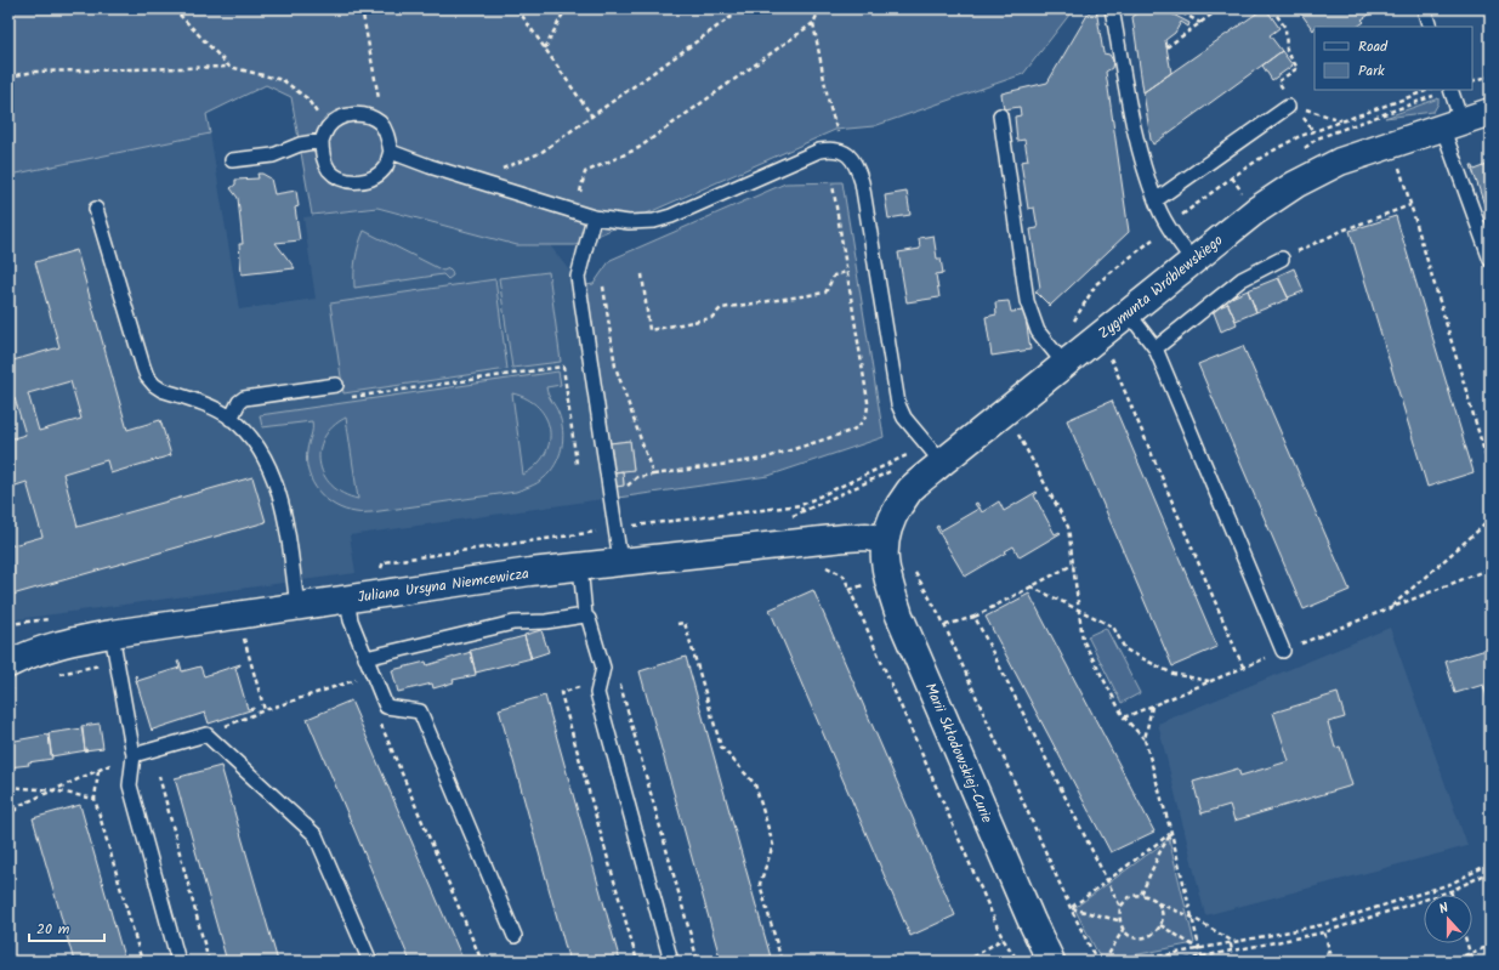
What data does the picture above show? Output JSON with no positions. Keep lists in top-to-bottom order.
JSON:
{
  "streets": {
    "street": ["Zygmunta Wróblewskiego", "Juliana Ursyna Niemcewicza", "Marii Skłodowskiej-Curie"]
  },
  "crossings": [
    ["Zygmunta Wróblewskiego", "Juliana Ursyna Niemcewicza"],
    ["Zygmunta Wróblewskiego", "Marii Skłodowskiej-Curie"],
    ["Juliana Ursyna Niemcewicza", "Marii Skłodowskiej-Curie"]
  ],
  "legend": ["Road", "Park"],
  "scale_bar": "20 m",
  "north": "top"
}
